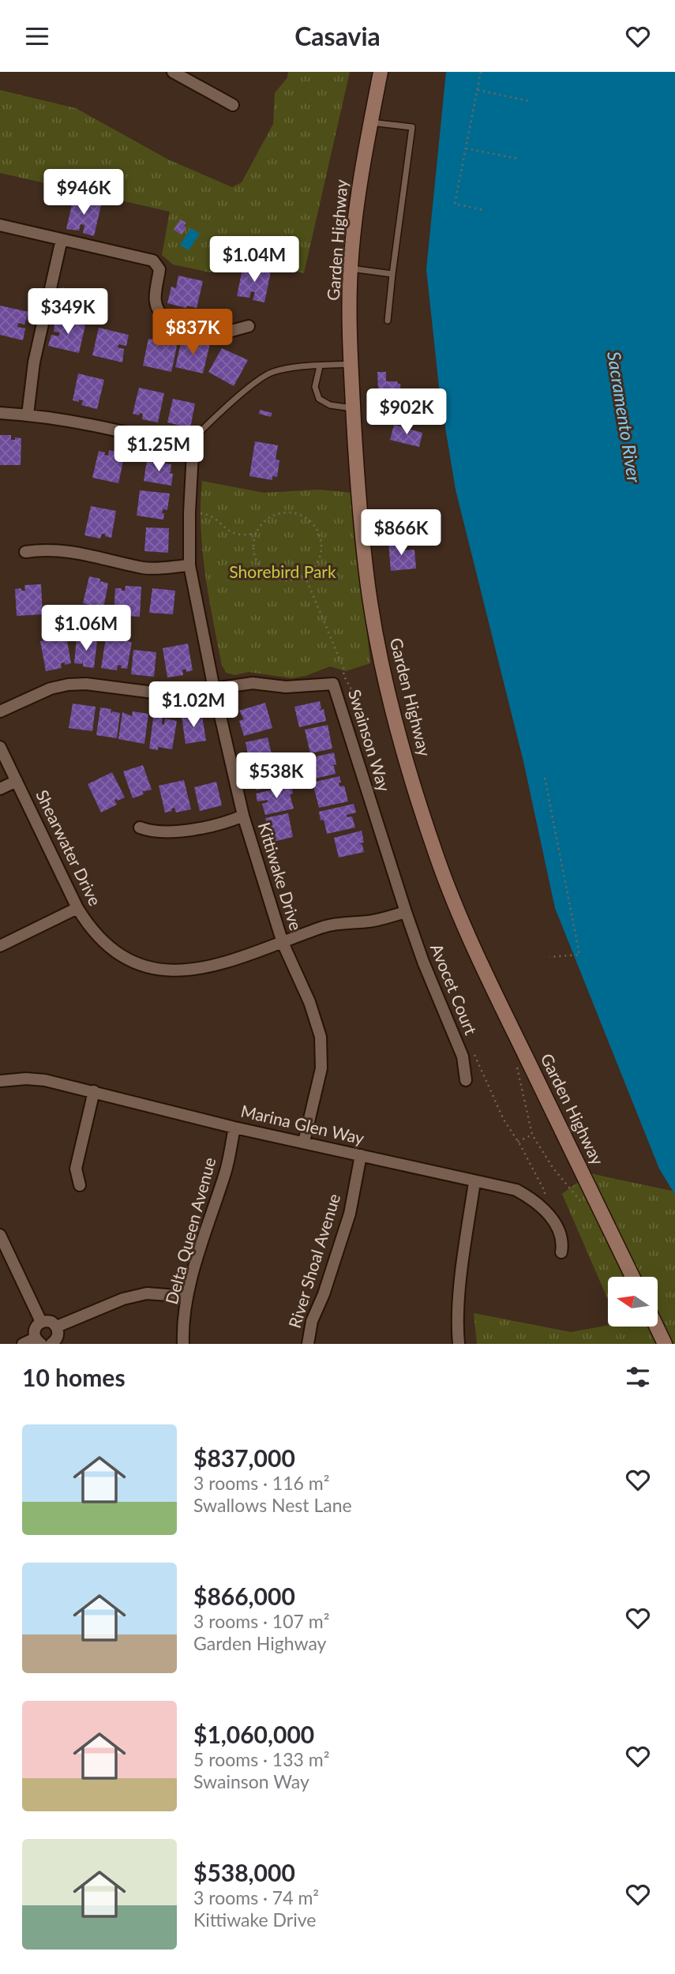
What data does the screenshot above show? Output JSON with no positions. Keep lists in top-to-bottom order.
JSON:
{
  "streets": {
    "main road": ["Garden Highway"],
    "street": [
      "Swainson Way",
      "Shearwater Drive",
      "Kittiwake Drive",
      "Avocet Court",
      "Marina Glen Way",
      "Delta Queen Avenue",
      "River Shoal Avenue"
    ]
  },
  "crossings": [
    ["Swainson Way", "Shearwater Drive"],
    ["Swainson Way", "Kittiwake Drive"],
    ["Swainson Way", "Avocet Court"],
    ["Shearwater Drive", "Kittiwake Drive"],
    ["Shearwater Drive", "Avocet Court"],
    ["Kittiwake Drive", "Marina Glen Way"],
    ["Marina Glen Way", "Delta Queen Avenue"],
    ["Marina Glen Way", "River Shoal Avenue"]
  ],
  "water": ["Sacramento River"],
  "parks": ["Shorebird Park"],
  "north": "left",
  "page": {
    "header": "Casavia",
    "price": [
      "$946K",
      "$1.04M",
      "$349K",
      "$837K",
      "$902K",
      "$1.25M",
      "$866K",
      "$1.06M",
      "$1.02M",
      "$538K"
    ],
    "heading": "10 homes",
    "list": [
      {
        "name": "$837,000",
        "note": "3 rooms · 116 m² · Swallows Nest Lane"
      },
      {
        "name": "$866,000",
        "note": "3 rooms · 107 m² · Garden Highway"
      },
      {
        "name": "$1,060,000",
        "note": "5 rooms · 133 m² · Swainson Way"
      },
      {
        "name": "$538,000",
        "note": "3 rooms · 74 m² · Kittiwake Drive"
      }
    ]
  }
}
